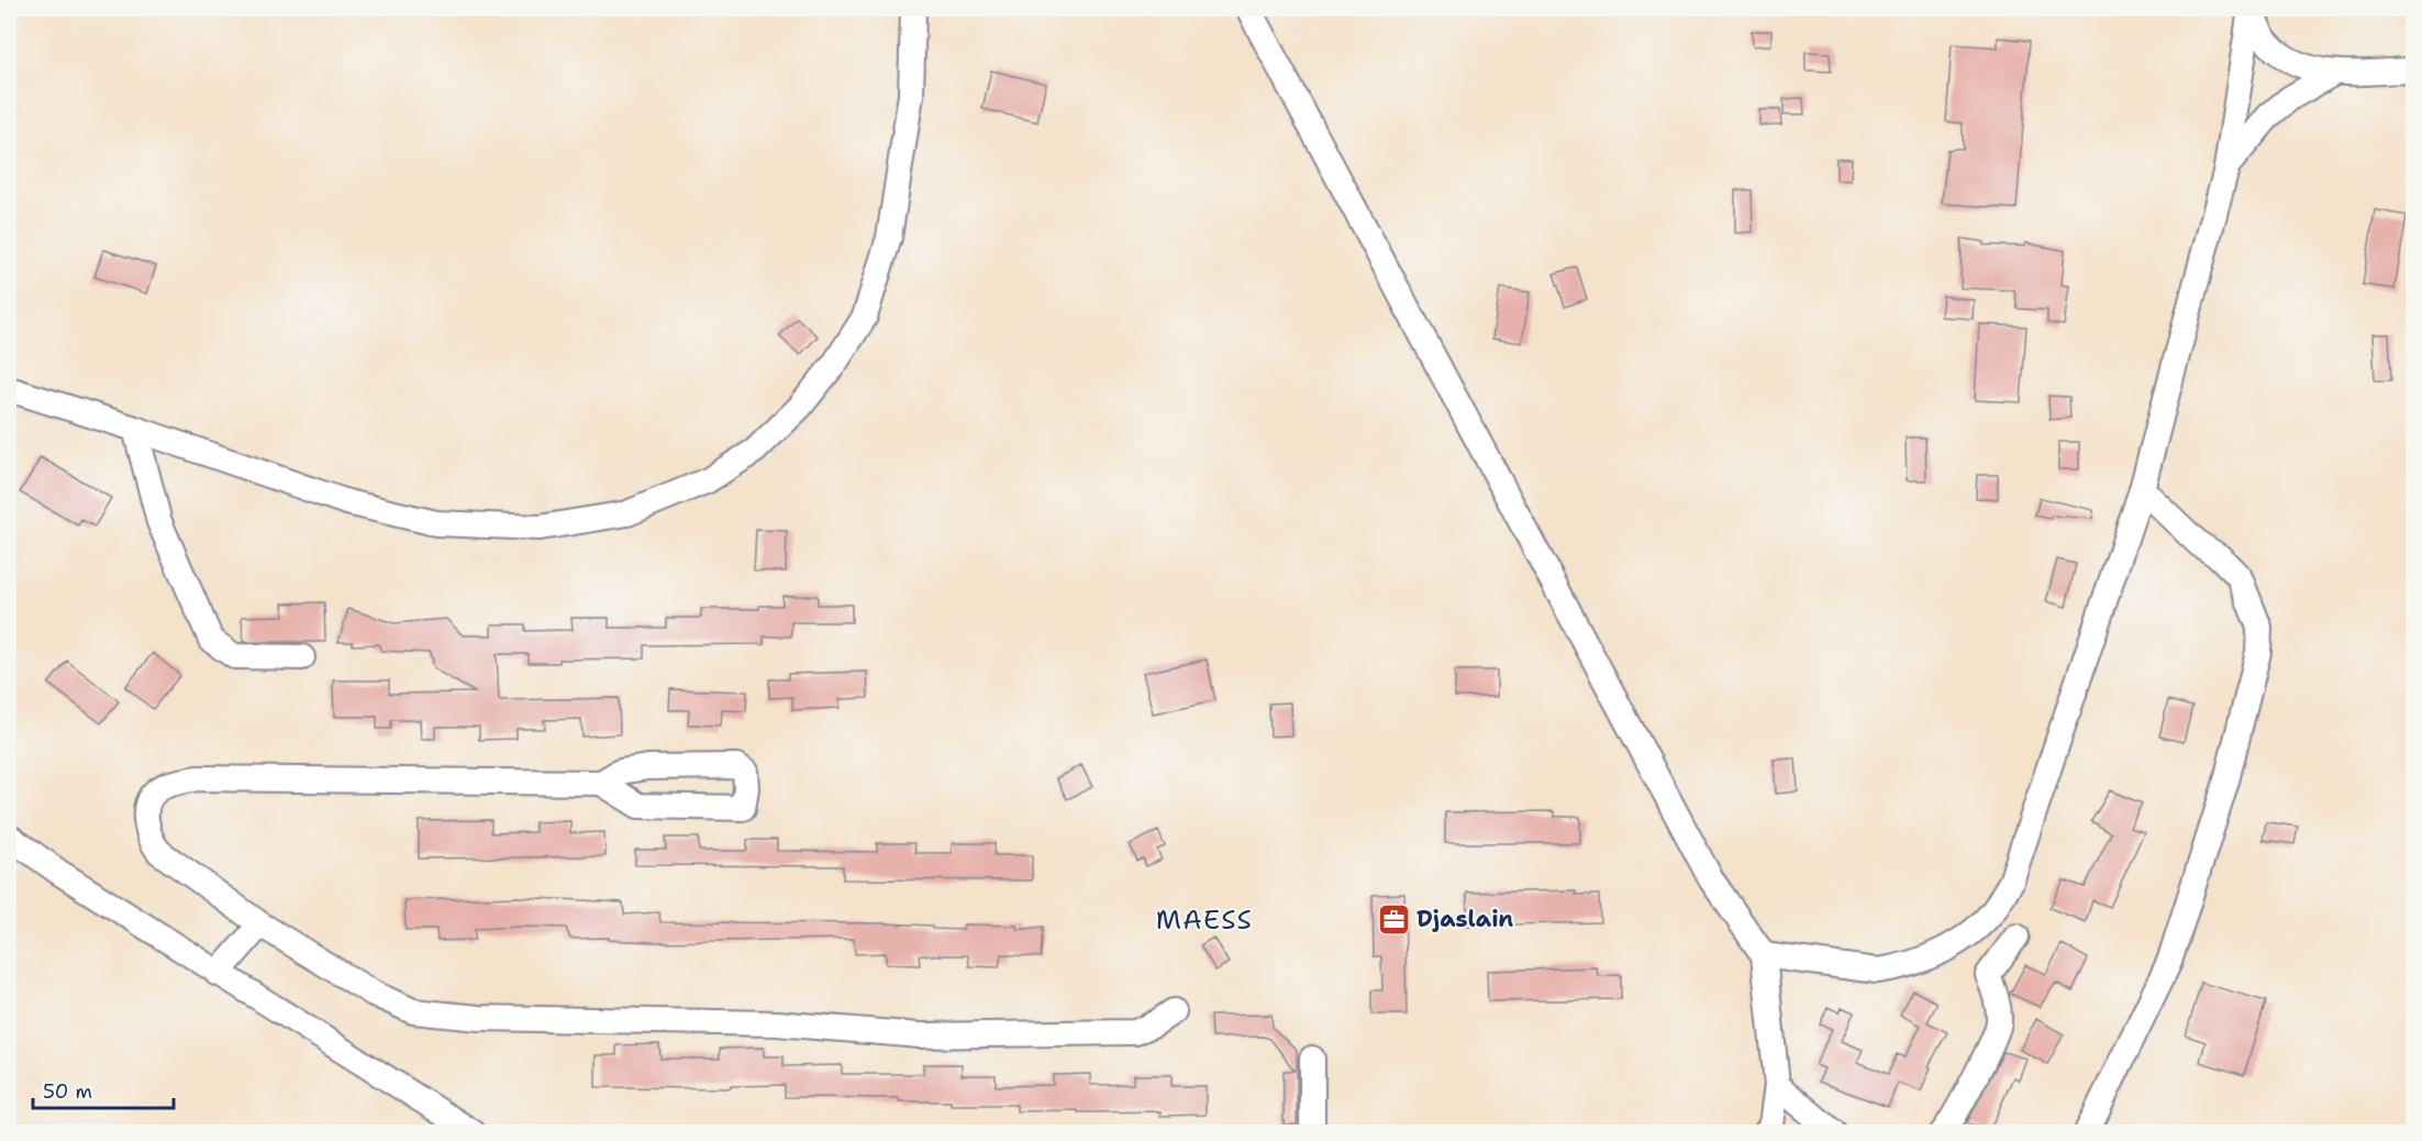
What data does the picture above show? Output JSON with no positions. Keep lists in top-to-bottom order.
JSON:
{
  "districts": ["MAESS"],
  "places": {
    "office": ["Djaslain"]
  },
  "scale_bar": "50 m"
}
